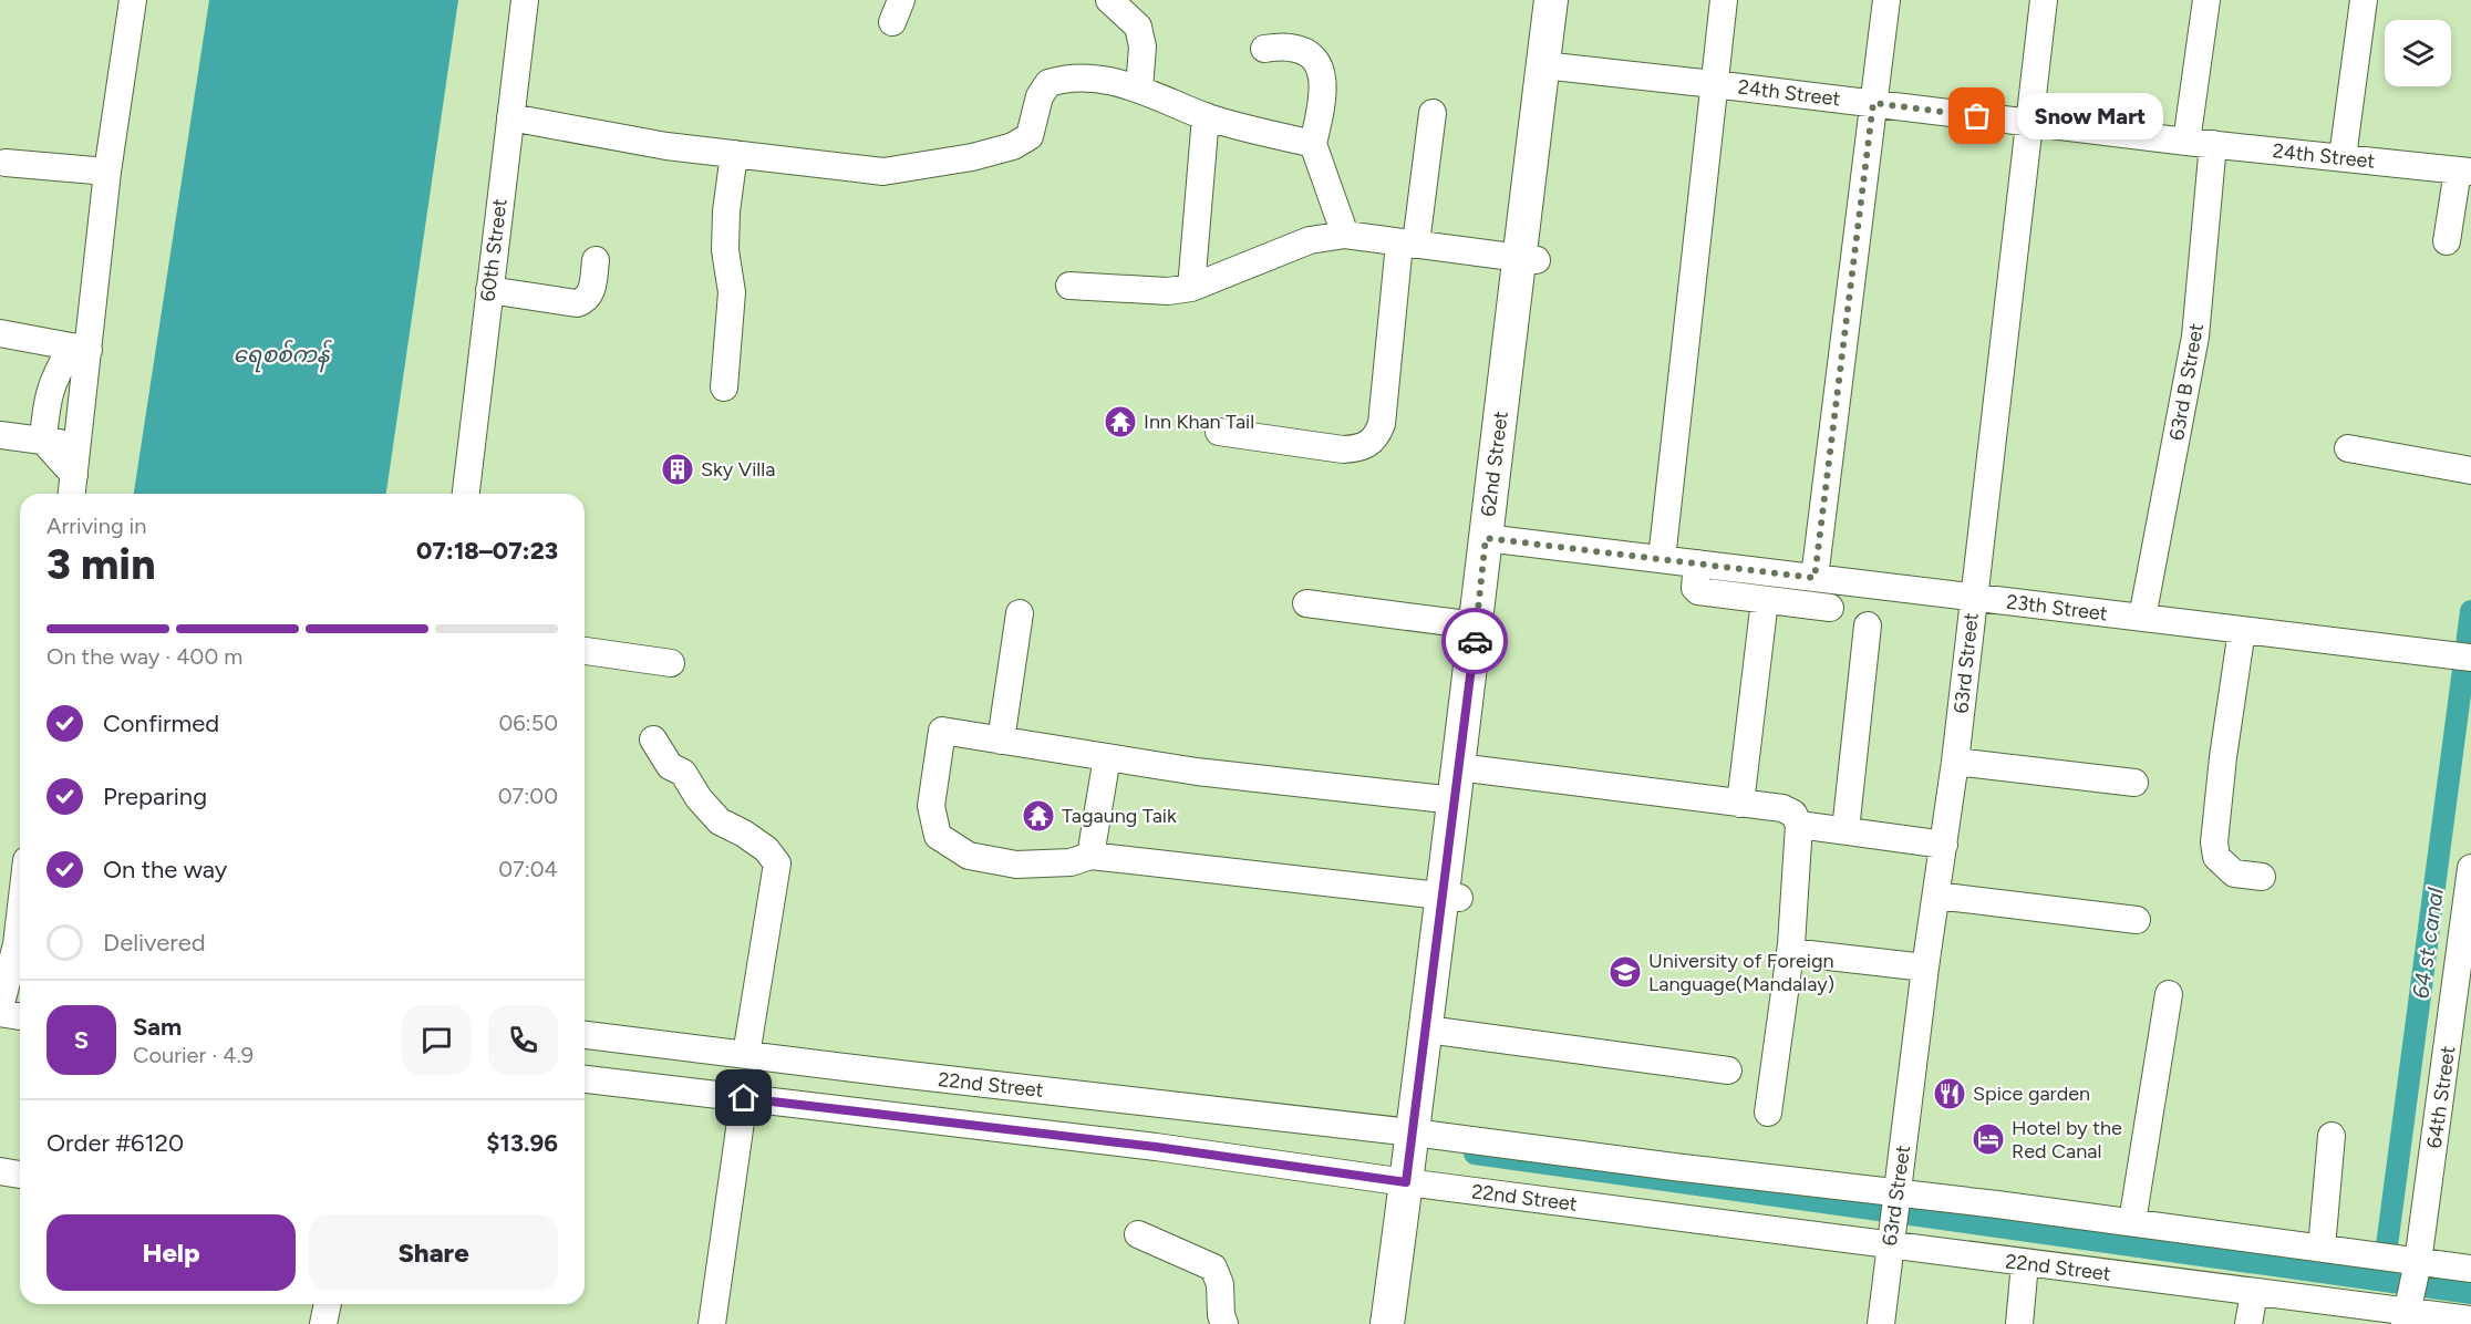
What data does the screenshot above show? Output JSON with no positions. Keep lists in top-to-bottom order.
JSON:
{
  "streets": {
    "main road": ["62nd Street"],
    "street": [
      "24th Street",
      "60th Street",
      "63rd B Street",
      "23th Street",
      "63rd Street",
      "22nd Street",
      "64th Street"
    ]
  },
  "crossings": [
    ["24th Street", "63rd B Street"],
    ["24th Street", "62nd Street"],
    ["24th Street", "63rd Street"],
    ["63rd B Street", "23th Street"],
    ["62nd Street", "23th Street"],
    ["62nd Street", "22nd Street"],
    ["23th Street", "63rd Street"],
    ["63rd Street", "22nd Street"],
    ["22nd Street", "64th Street"]
  ],
  "water": ["ရေစစ်ကန်", "64 st canal"],
  "places": {
    "other": ["Snow Mart"],
    "temple": ["Inn Khan Tail", "Tagaung Taik"],
    "building": ["Sky Villa"],
    "school or university": ["University of Foreign Language(Mandalay)"],
    "restaurant": ["Spice garden"],
    "hotel": ["Hotel by the Red Canal"]
  },
  "page": {
    "bubble": "Snow Mart",
    "heading": ["3 min", "Arriving in", "07:18–07:23"],
    "panel": [
      "Sam",
      "Courier · 4.9",
      "Order #6120",
      "$13.96"
    ],
    "bar": "On the way · 400 m",
    "list": [
      ["Confirmed", "06:50"],
      ["Preparing", "07:00"],
      ["On the way", "07:04"],
      "Delivered"
    ],
    "round": "S",
    "buttons": ["Help", "Share"]
  }
}
